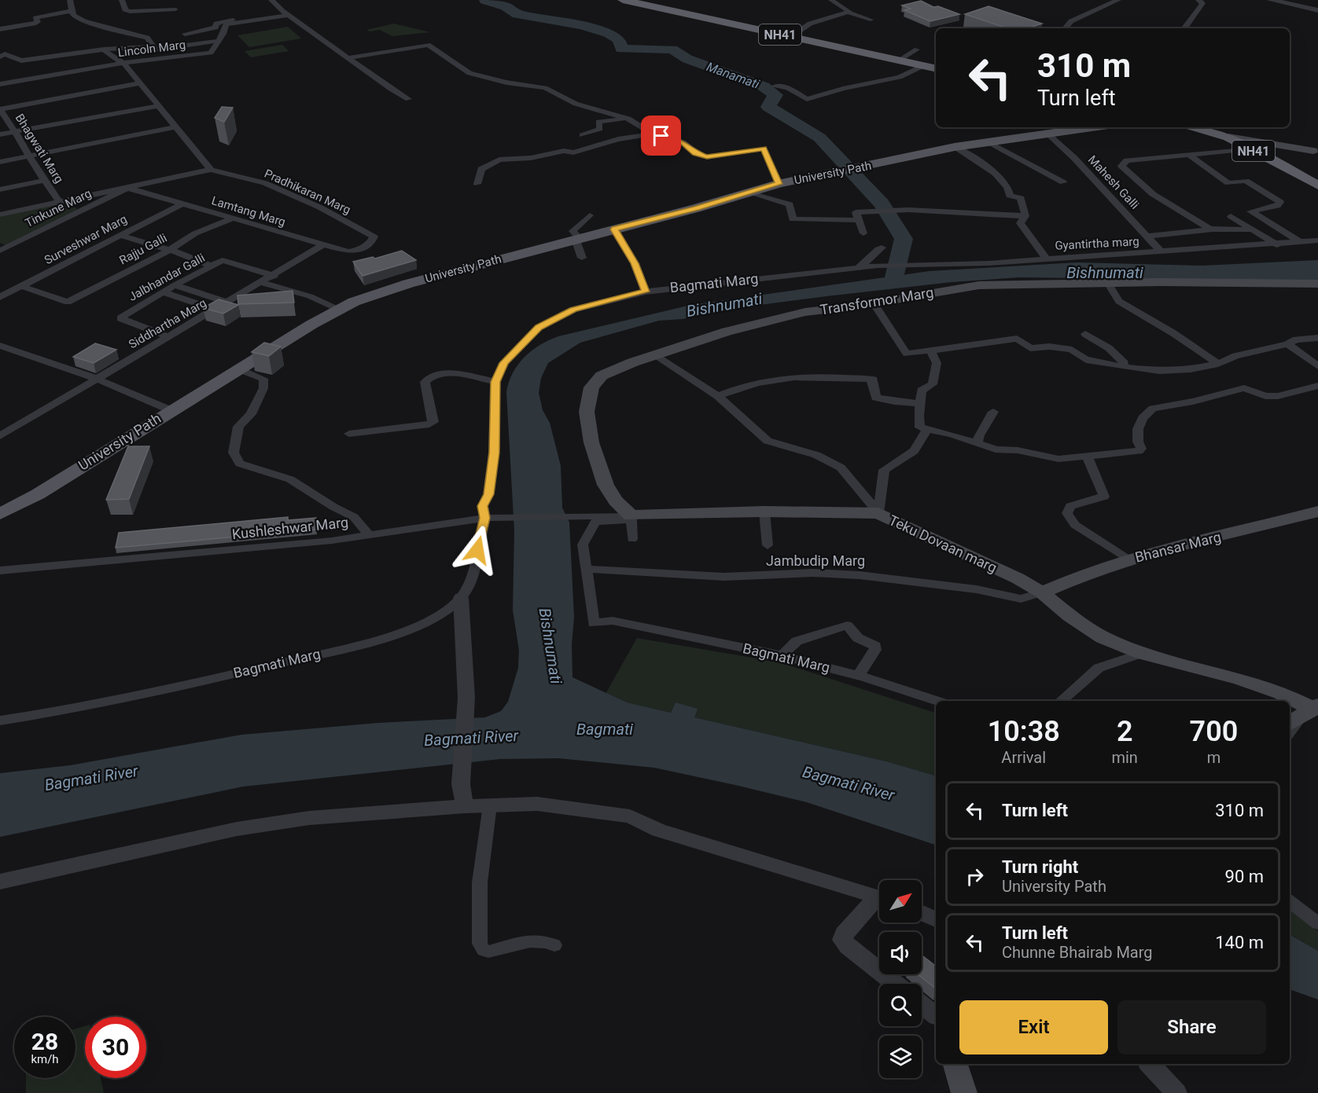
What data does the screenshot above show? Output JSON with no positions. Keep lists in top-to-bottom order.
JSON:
{
  "streets": {
    "highway": ["NH41"],
    "main road": [
      "University Path",
      "Transformor Marg",
      "Teku Dovaan marg",
      "Bhansar Marg"
    ],
    "street": [
      "Lincoln Marg",
      "Bhagwati Marg",
      "Mahesh Galli",
      "Pradhikaran Marg",
      "Tinkune Marg",
      "Lamtang Marg",
      "Surveshwar Marg",
      "Gyantirtha marg",
      "Rajju Galli",
      "Jalbhandar Galli",
      "Bagmati Marg",
      "Siddhartha Marg",
      "Kushleshwar Marg",
      "Jambudip Marg"
    ]
  },
  "crossings": [
    ["Bhagwati Marg", "Tinkune Marg"],
    ["University Path", "Mahesh Galli"],
    ["University Path", "Kushleshwar Marg"],
    ["Mahesh Galli", "Gyantirtha marg"],
    ["Pradhikaran Marg", "Tinkune Marg"],
    ["Pradhikaran Marg", "Lamtang Marg"],
    ["Tinkune Marg", "Lamtang Marg"],
    ["Lamtang Marg", "Surveshwar Marg"],
    ["Lamtang Marg", "Rajju Galli"],
    ["Lamtang Marg", "Siddhartha Marg"],
    ["Surveshwar Marg", "Rajju Galli"],
    ["Gyantirtha marg", "Bagmati Marg"],
    ["Jalbhandar Galli", "Siddhartha Marg"],
    ["Bagmati Marg", "Teku Dovaan marg"],
    ["Bagmati Marg", "Jambudip Marg"],
    ["Transformor Marg", "Teku Dovaan marg"],
    ["Teku Dovaan marg", "Bhansar Marg"],
    ["Teku Dovaan marg", "Jambudip Marg"],
    ["Bhansar Marg", "Jambudip Marg"]
  ],
  "water": [
    "Manamati",
    "Bishnumati",
    "Bagmati",
    "Bagmati River"
  ],
  "north": "top right",
  "page": {
    "turn": ["310 m", "Turn left"],
    "eta": [
      "10:38",
      "Arrival",
      "2",
      "min",
      "700",
      "m"
    ],
    "list": [
      {
        "name": "Turn left",
        "value": "310 m"
      },
      {
        "name": "Turn right",
        "note": "University Path",
        "value": "90 m"
      },
      {
        "name": "Turn left",
        "note": "Chunne Bhairab Marg",
        "value": "140 m"
      }
    ],
    "buttons": ["Exit", "Share"],
    "speed": "28 km/h",
    "limit": "30"
  }
}
